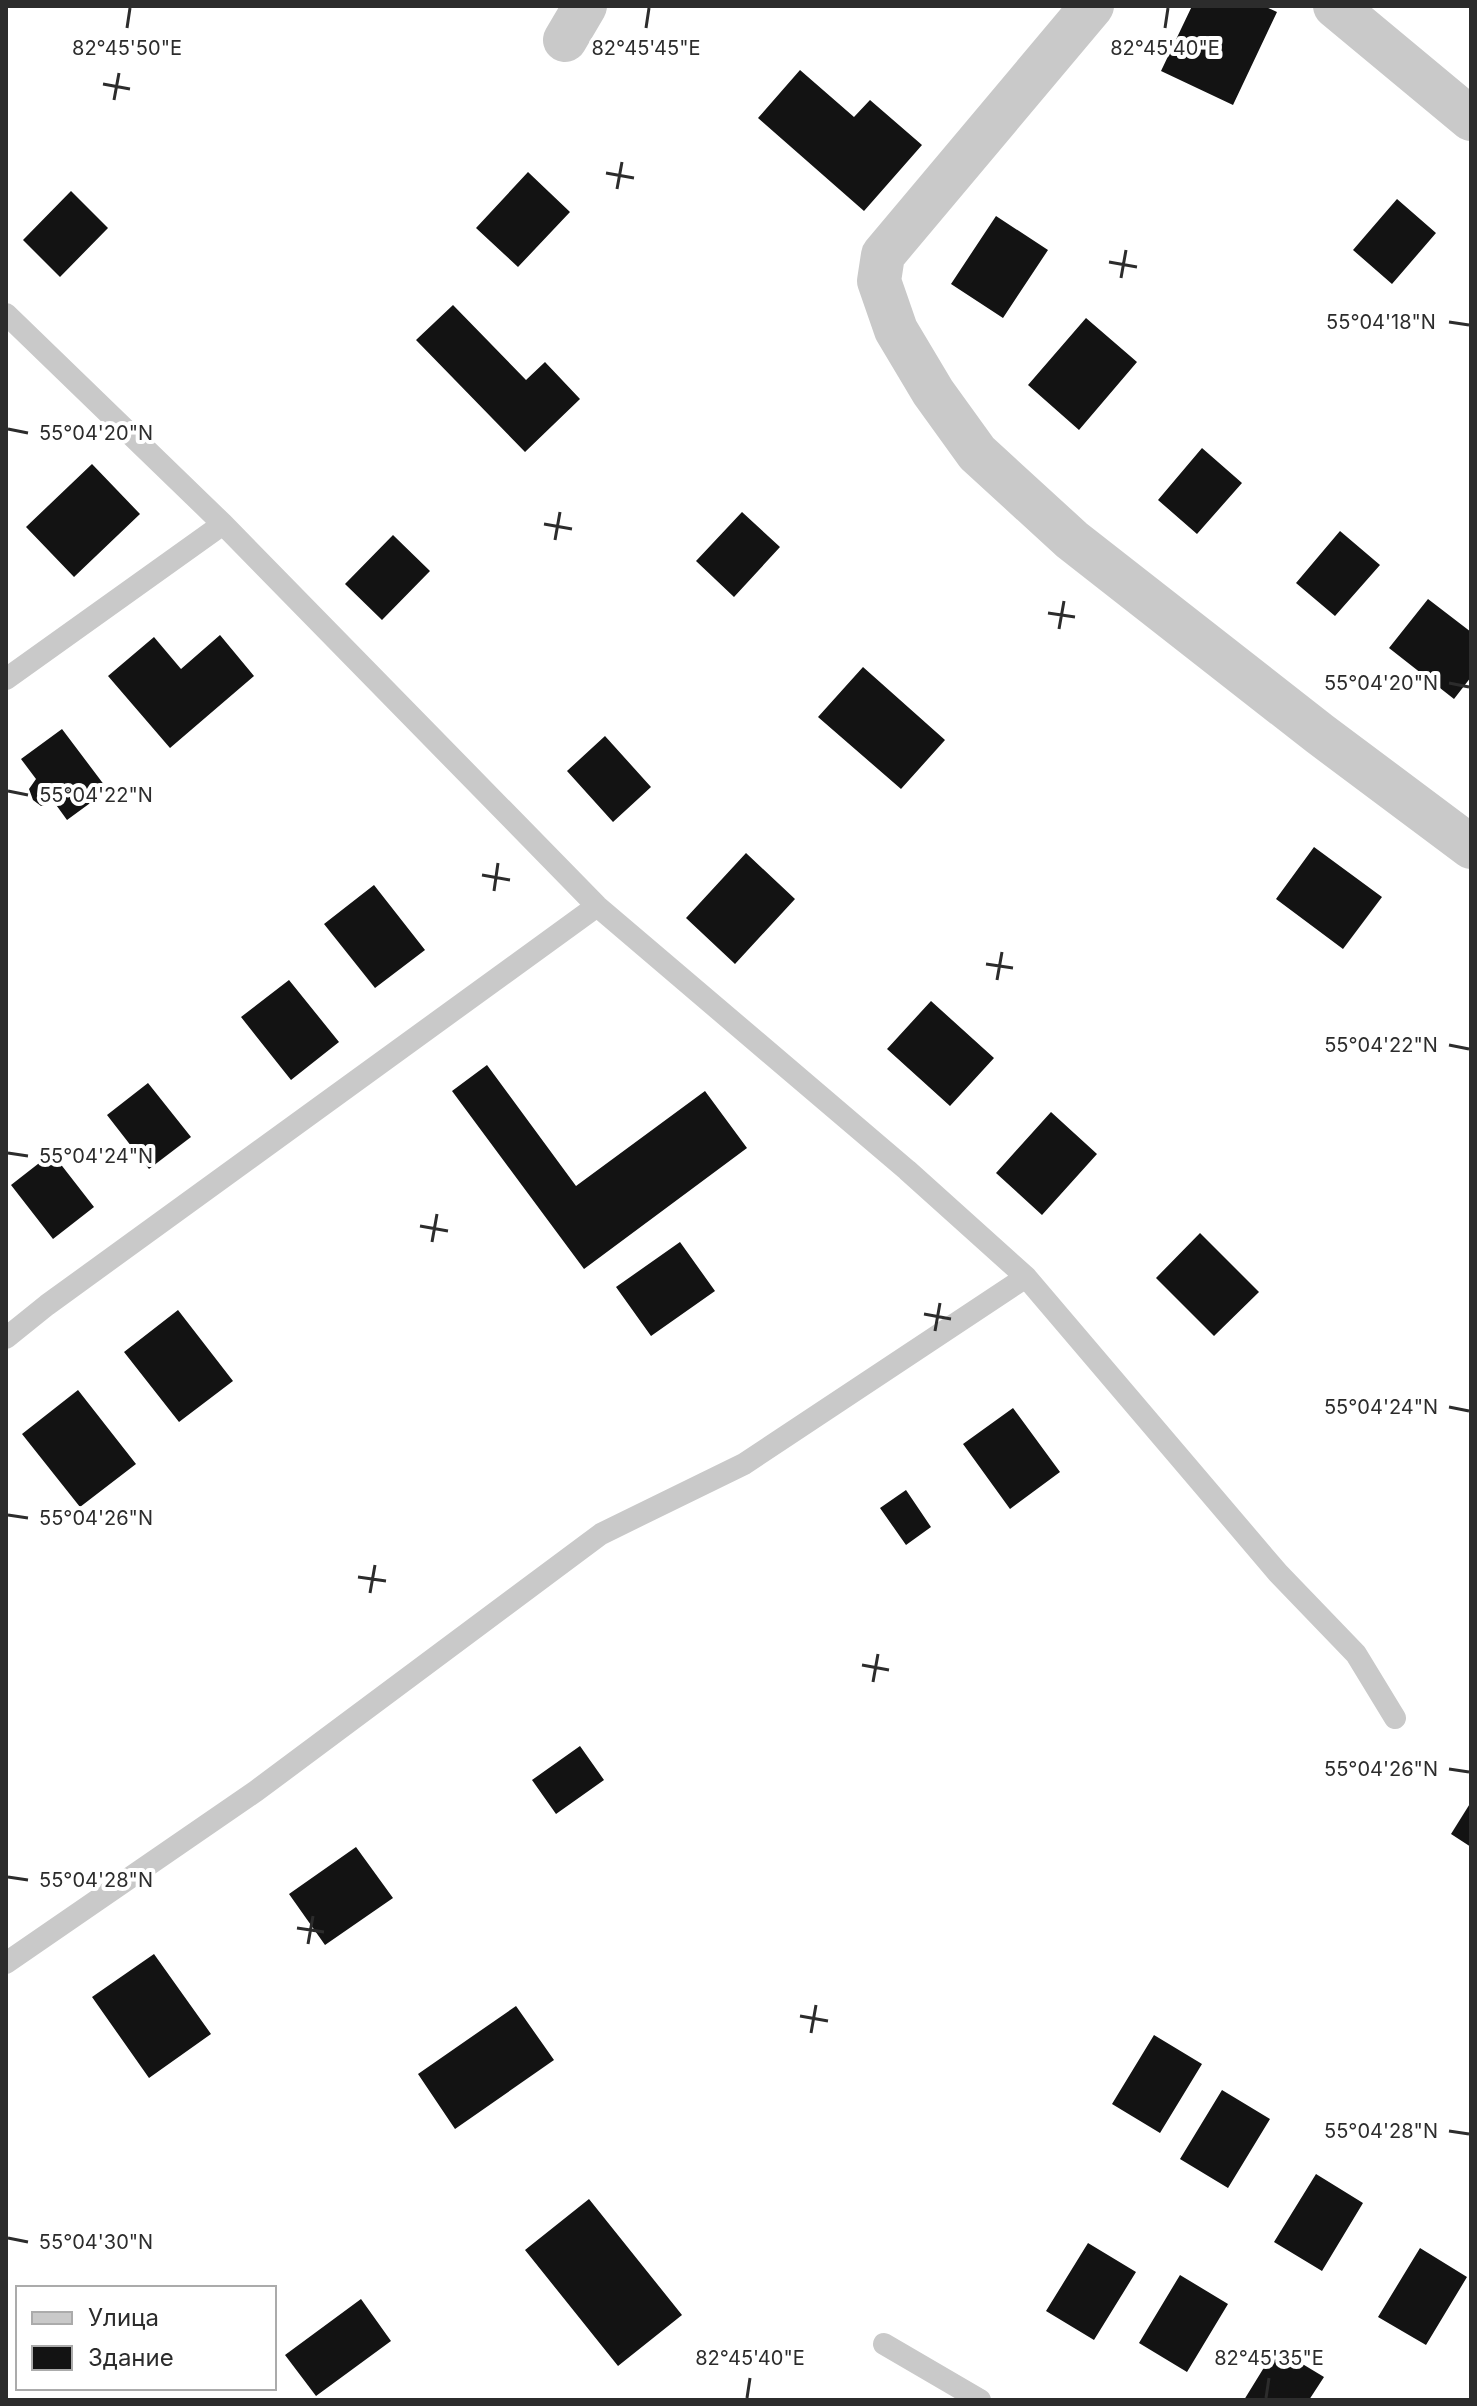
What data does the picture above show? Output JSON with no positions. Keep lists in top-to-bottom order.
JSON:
{
  "legend": ["Улица", "Здание"],
  "coordinates": [
    "82°45'50\"E",
    "82°45'45\"E",
    "82°45'40\"E",
    "55°04'18\"N",
    "55°04'20\"N",
    "55°04'22\"N",
    "55°04'24\"N",
    "55°04'26\"N",
    "55°04'28\"N",
    "55°04'30\"N",
    "82°45'35\"E"
  ]
}
